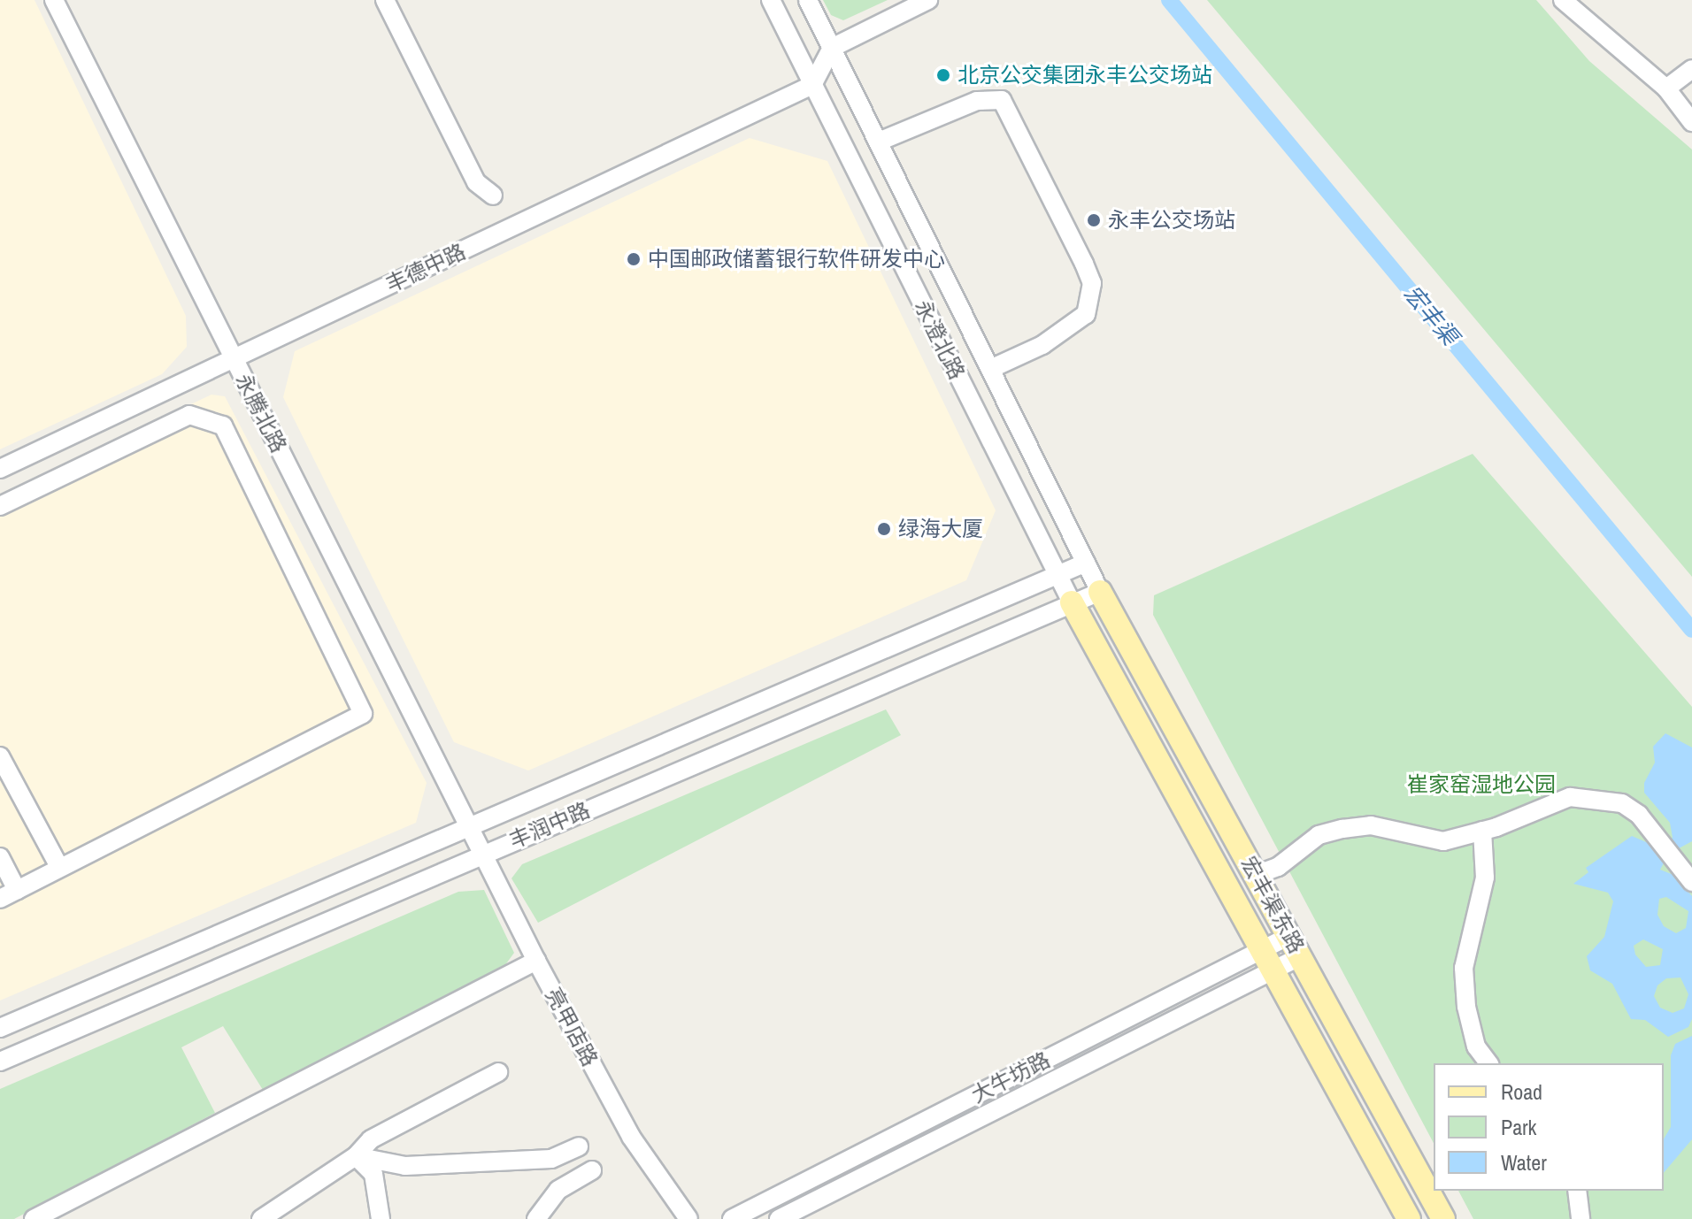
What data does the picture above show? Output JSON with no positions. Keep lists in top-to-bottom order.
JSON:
{
  "streets": {
    "main road": ["宏丰渠东路"],
    "street": [
      "丰德中路",
      "永澄北路",
      "永腾北路",
      "丰润中路",
      "亮甲店路",
      "大牛坊路"
    ]
  },
  "crossings": [
    ["丰德中路", "永澄北路"],
    ["丰德中路", "永腾北路"],
    ["永澄北路", "丰润中路"],
    ["永澄北路", "宏丰渠东路"],
    ["永腾北路", "丰润中路"],
    ["永腾北路", "亮甲店路"],
    ["丰润中路", "宏丰渠东路"],
    ["丰润中路", "亮甲店路"],
    ["宏丰渠东路", "大牛坊路"]
  ],
  "water": ["宏丰渠"],
  "parks": ["崔家窑湿地公园"],
  "places": [
    "北京公交集团永丰公交场站",
    "永丰公交场站",
    "中国邮政储蓄银行软件研发中心",
    "绿海大厦"
  ],
  "legend": ["Road", "Park", "Water"]
}
